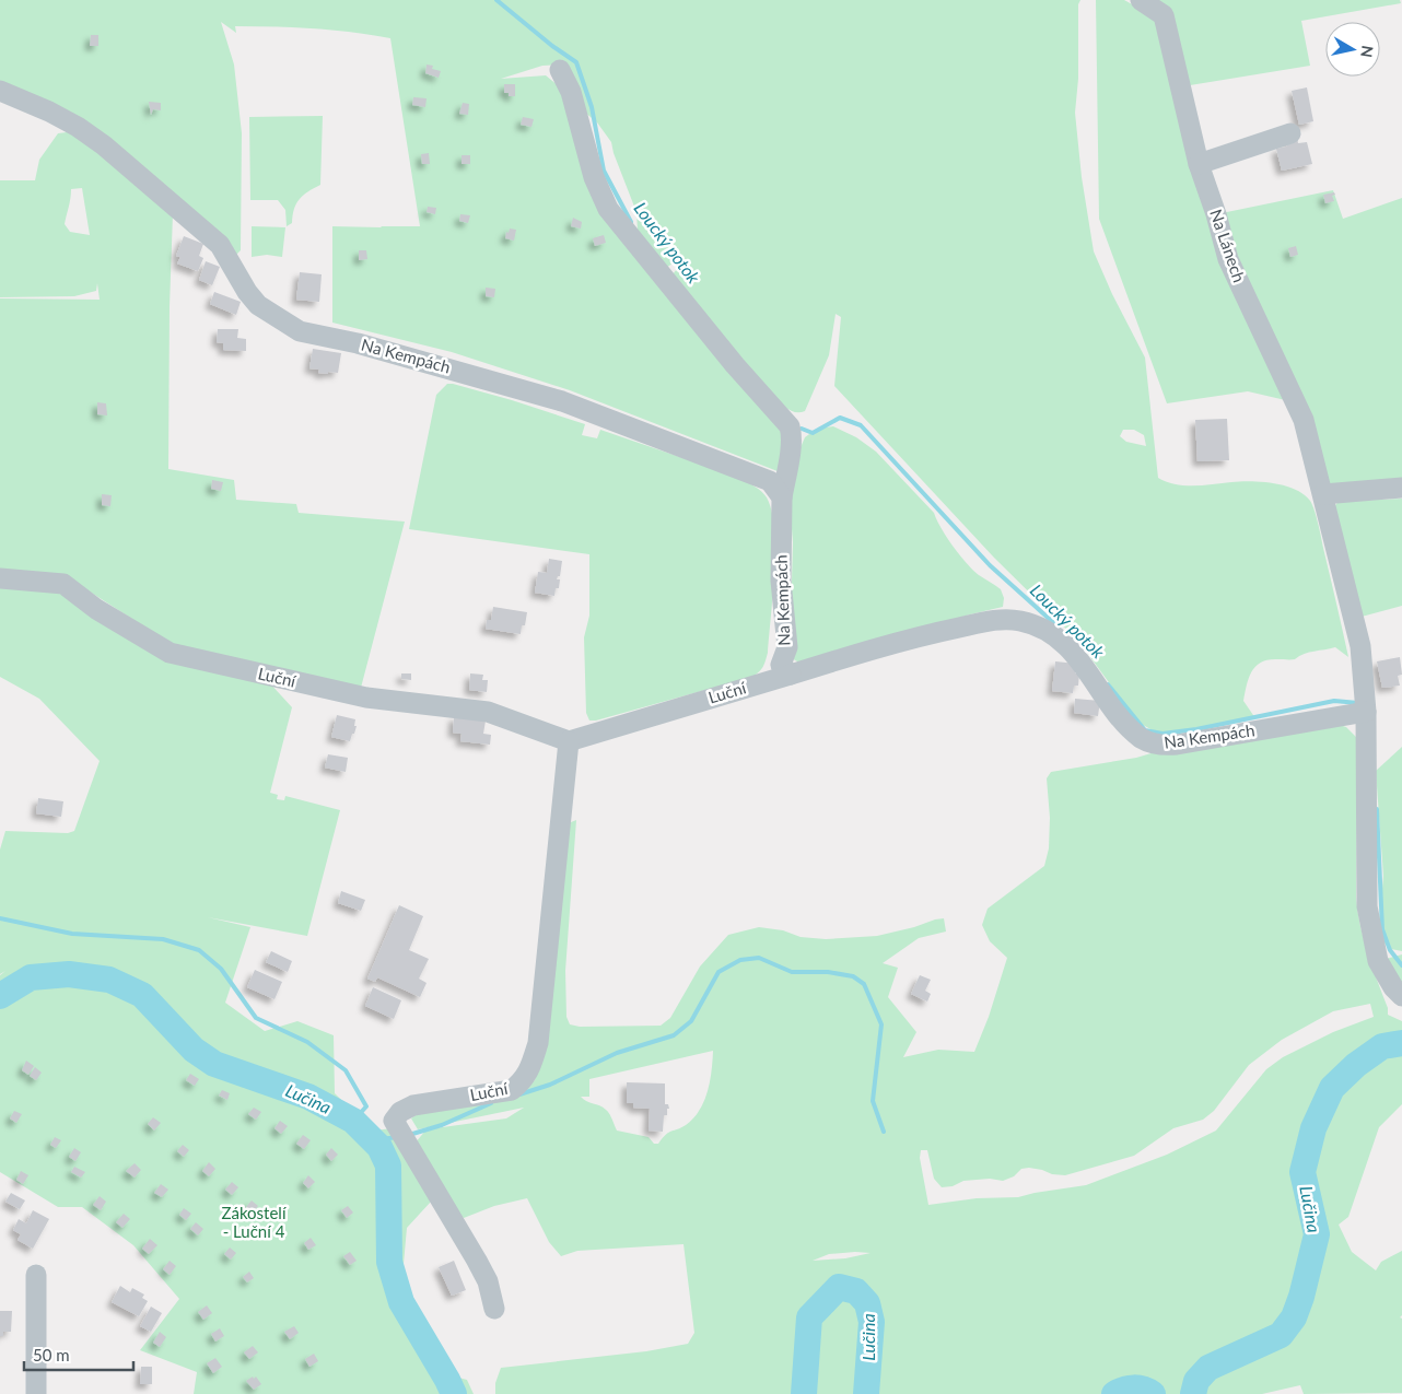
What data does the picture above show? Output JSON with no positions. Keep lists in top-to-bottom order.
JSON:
{
  "streets": {
    "street": ["Na Lánech", "Na Kempách", "Luční"]
  },
  "crossings": [
    ["Na Lánech", "Na Kempách"],
    ["Na Kempách", "Luční"]
  ],
  "water": ["Loucký potok", "Lučina"],
  "parks": ["Zákostelí - Luční 4"],
  "scale_bar": "50 m",
  "north": "right"
}
